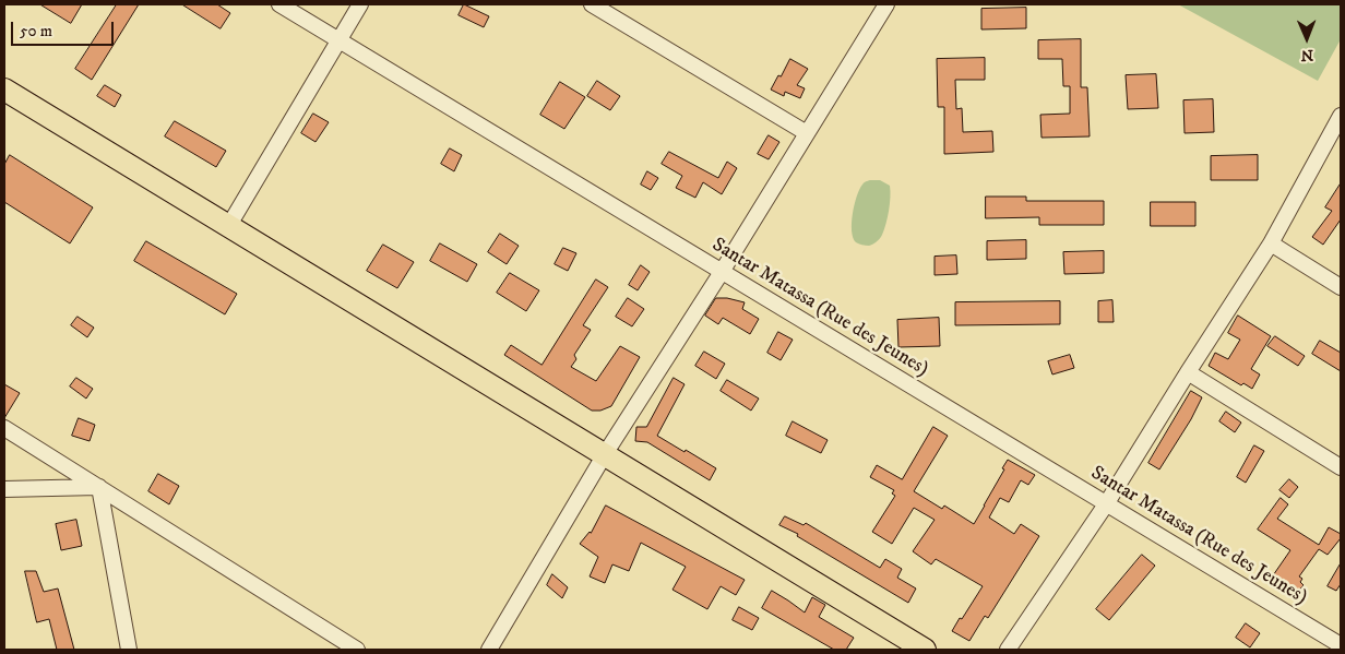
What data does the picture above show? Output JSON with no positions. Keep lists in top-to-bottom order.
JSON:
{
  "streets": {
    "street": ["Santar Matassa (Rue des Jeunes)"]
  },
  "scale_bar": "50 m",
  "north": "bottom"
}
